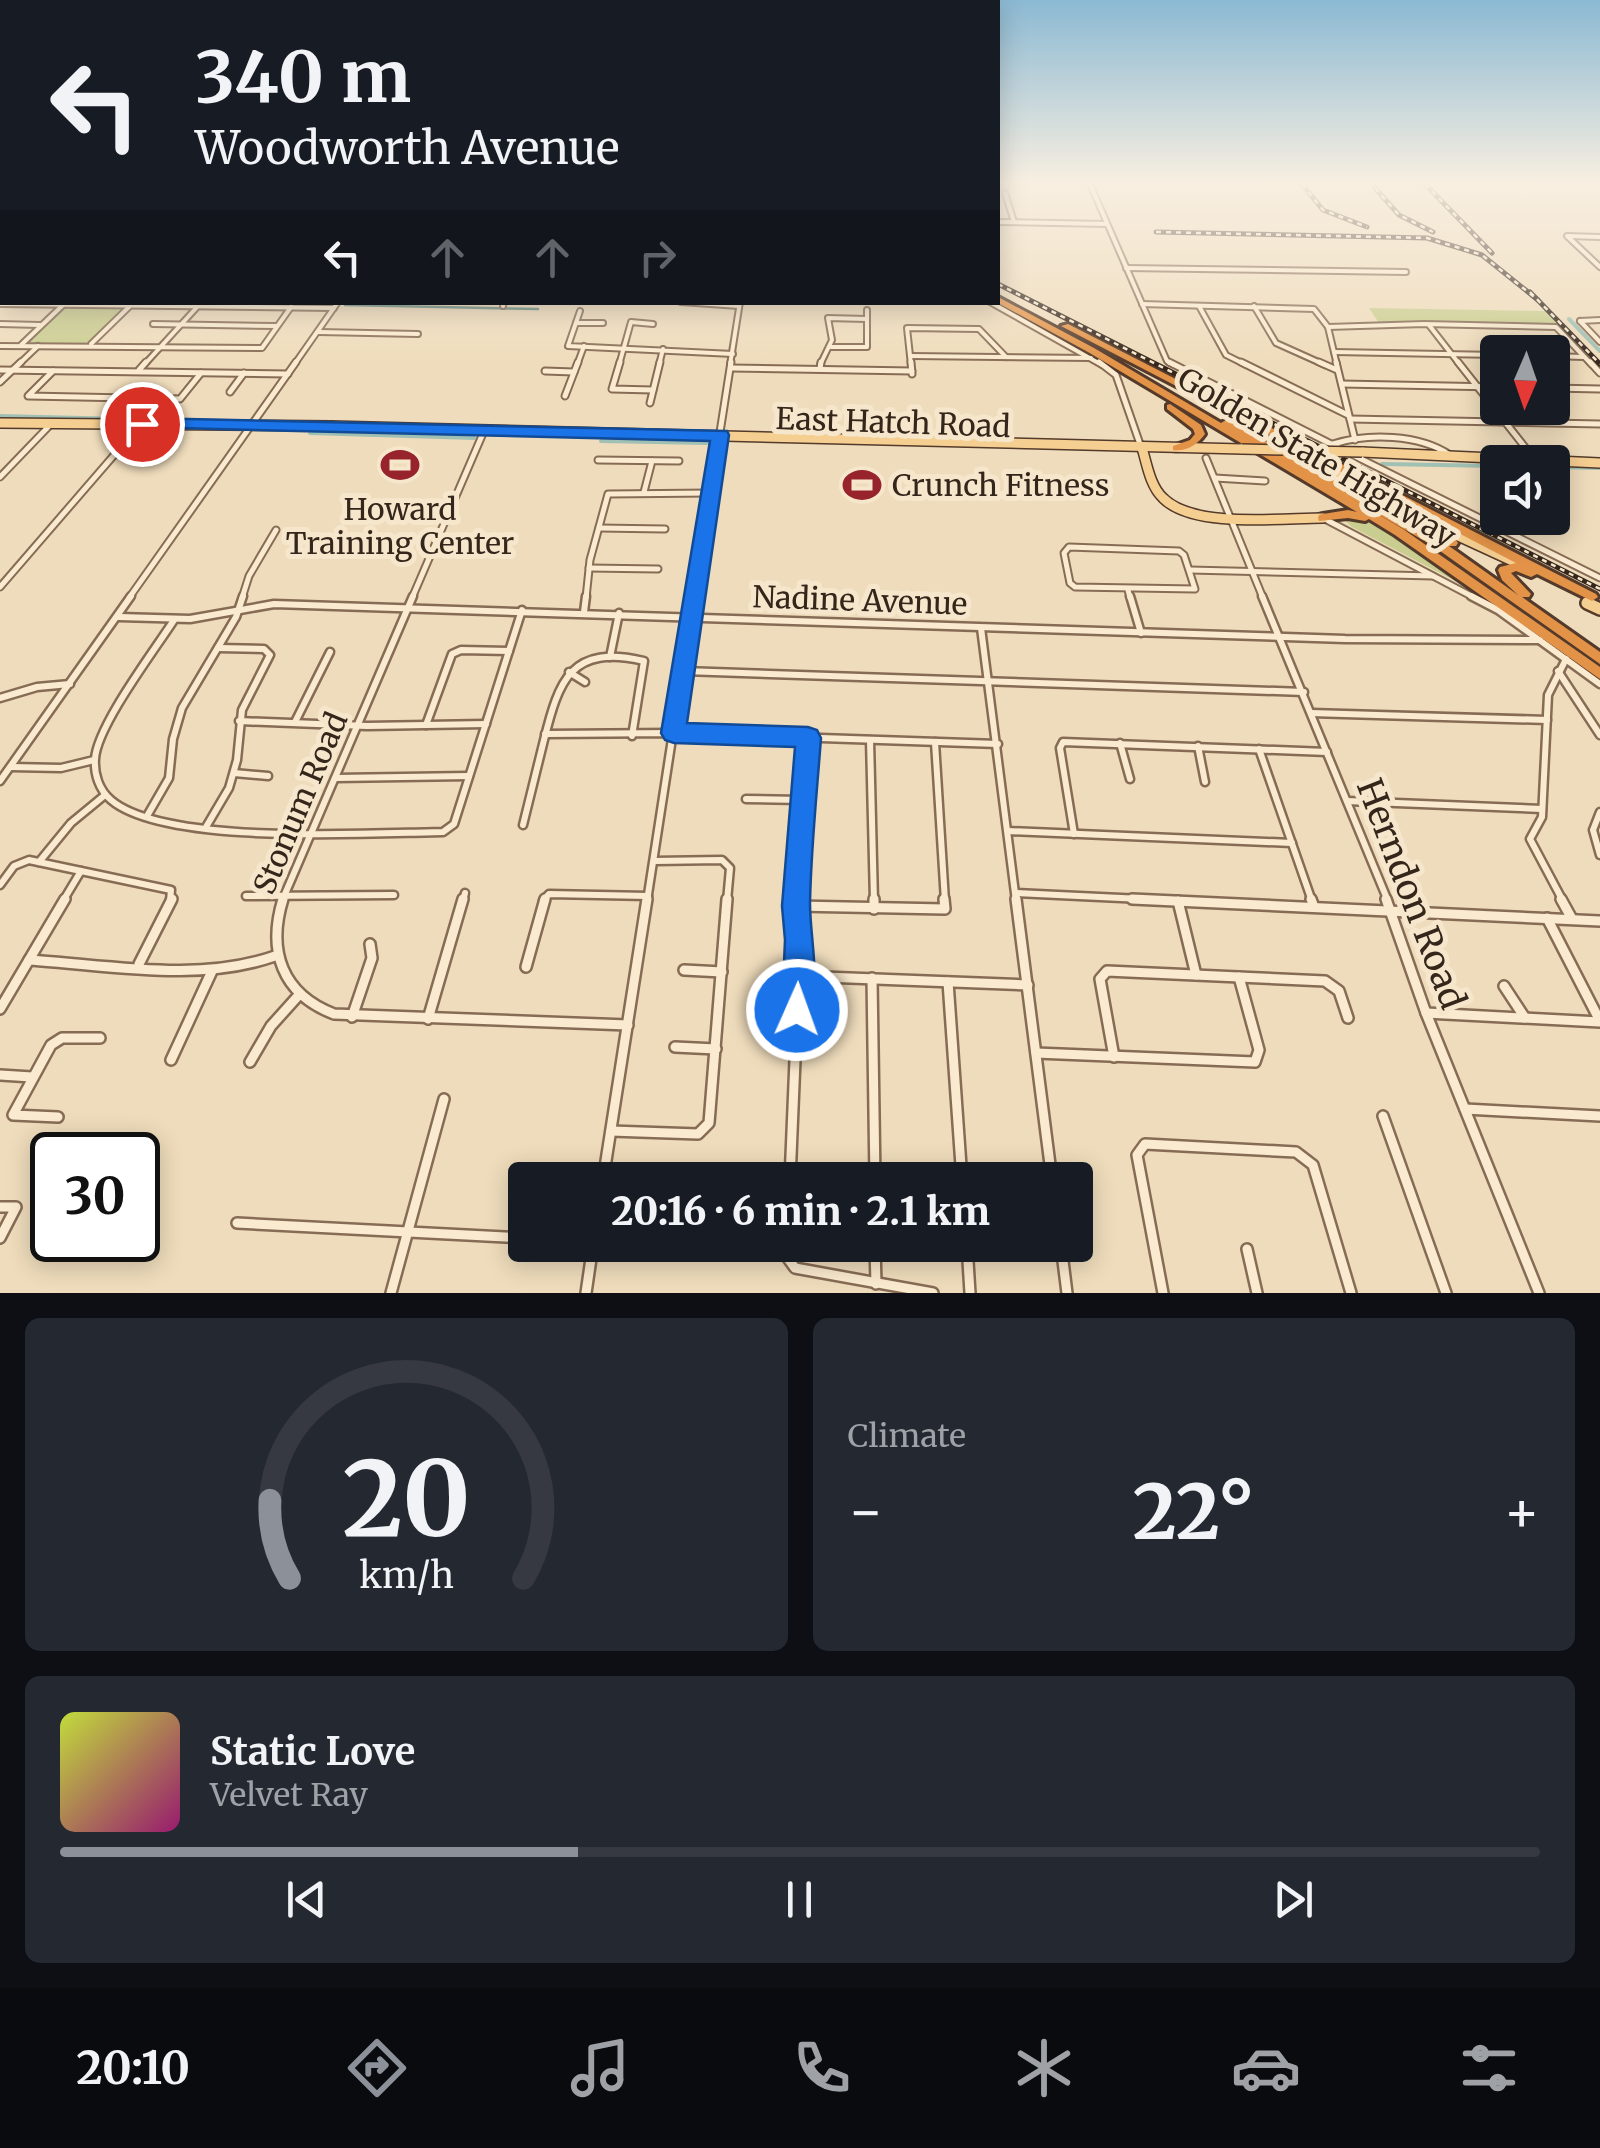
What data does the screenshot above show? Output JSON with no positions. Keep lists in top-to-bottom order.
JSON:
{
  "streets": {
    "highway": ["Golden State Highway"],
    "main road": ["East Hatch Road"],
    "street": ["Nadine Avenue", "Stonum Road", "Herndon Road"]
  },
  "crossings": [
    ["East Hatch Road", "Golden State Highway"],
    ["East Hatch Road", "Stonum Road"],
    ["Nadine Avenue", "Stonum Road"],
    ["Nadine Avenue", "Herndon Road"]
  ],
  "places": {
    "sports": ["Howard Training Center", "Crunch Fitness"]
  },
  "north": "bottom",
  "page": {
    "turn": ["340 m", "Woodworth Avenue"],
    "limit": "30",
    "trip": "20:16 · 6 min · 2.1 km",
    "tile": "Climate",
    "heat": ["−", "22°", "+"],
    "song": ["Static Love", "Velvet Ray"],
    "tabs": "20:10",
    "gauge": ["20", "km/h"]
  }
}
